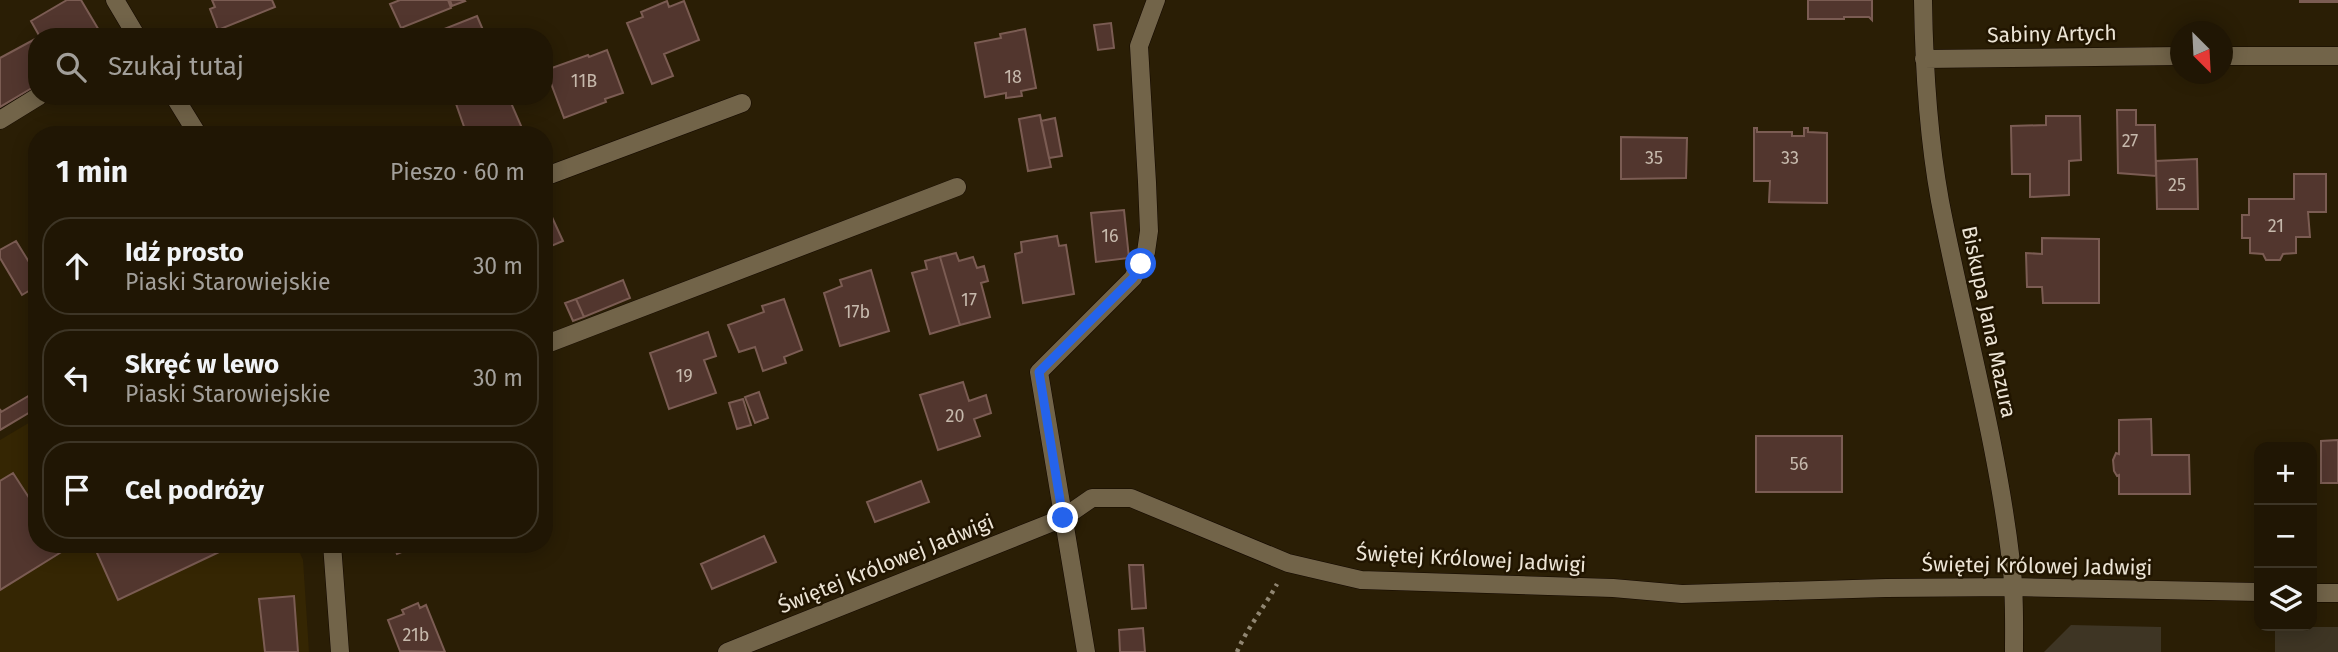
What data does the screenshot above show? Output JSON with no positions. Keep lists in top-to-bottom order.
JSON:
{
  "streets": {
    "street": ["Sabiny Artych", "Biskupa Jana Mazura", "Świętej Królowej Jadwigi"]
  },
  "crossings": [
    ["Sabiny Artych", "Biskupa Jana Mazura"],
    ["Biskupa Jana Mazura", "Świętej Królowej Jadwigi"]
  ],
  "house_numbers": [
    "18",
    "11B",
    "27",
    "35",
    "33",
    "25",
    "21",
    "16",
    "17",
    "17b",
    "19",
    "20",
    "56",
    "21b"
  ],
  "north": "bottom right",
  "page": {
    "search": "Szukaj tutaj",
    "heading": ["1 min", "Pieszo · 60 m"],
    "list": [
      ["Idź prosto", "Piaski Starowiejskie", "30 m"],
      ["Skręć w lewo", "Piaski Starowiejskie", "30 m"],
      "Cel podróży"
    ],
    "map_buttons": ["+", "−"]
  }
}
